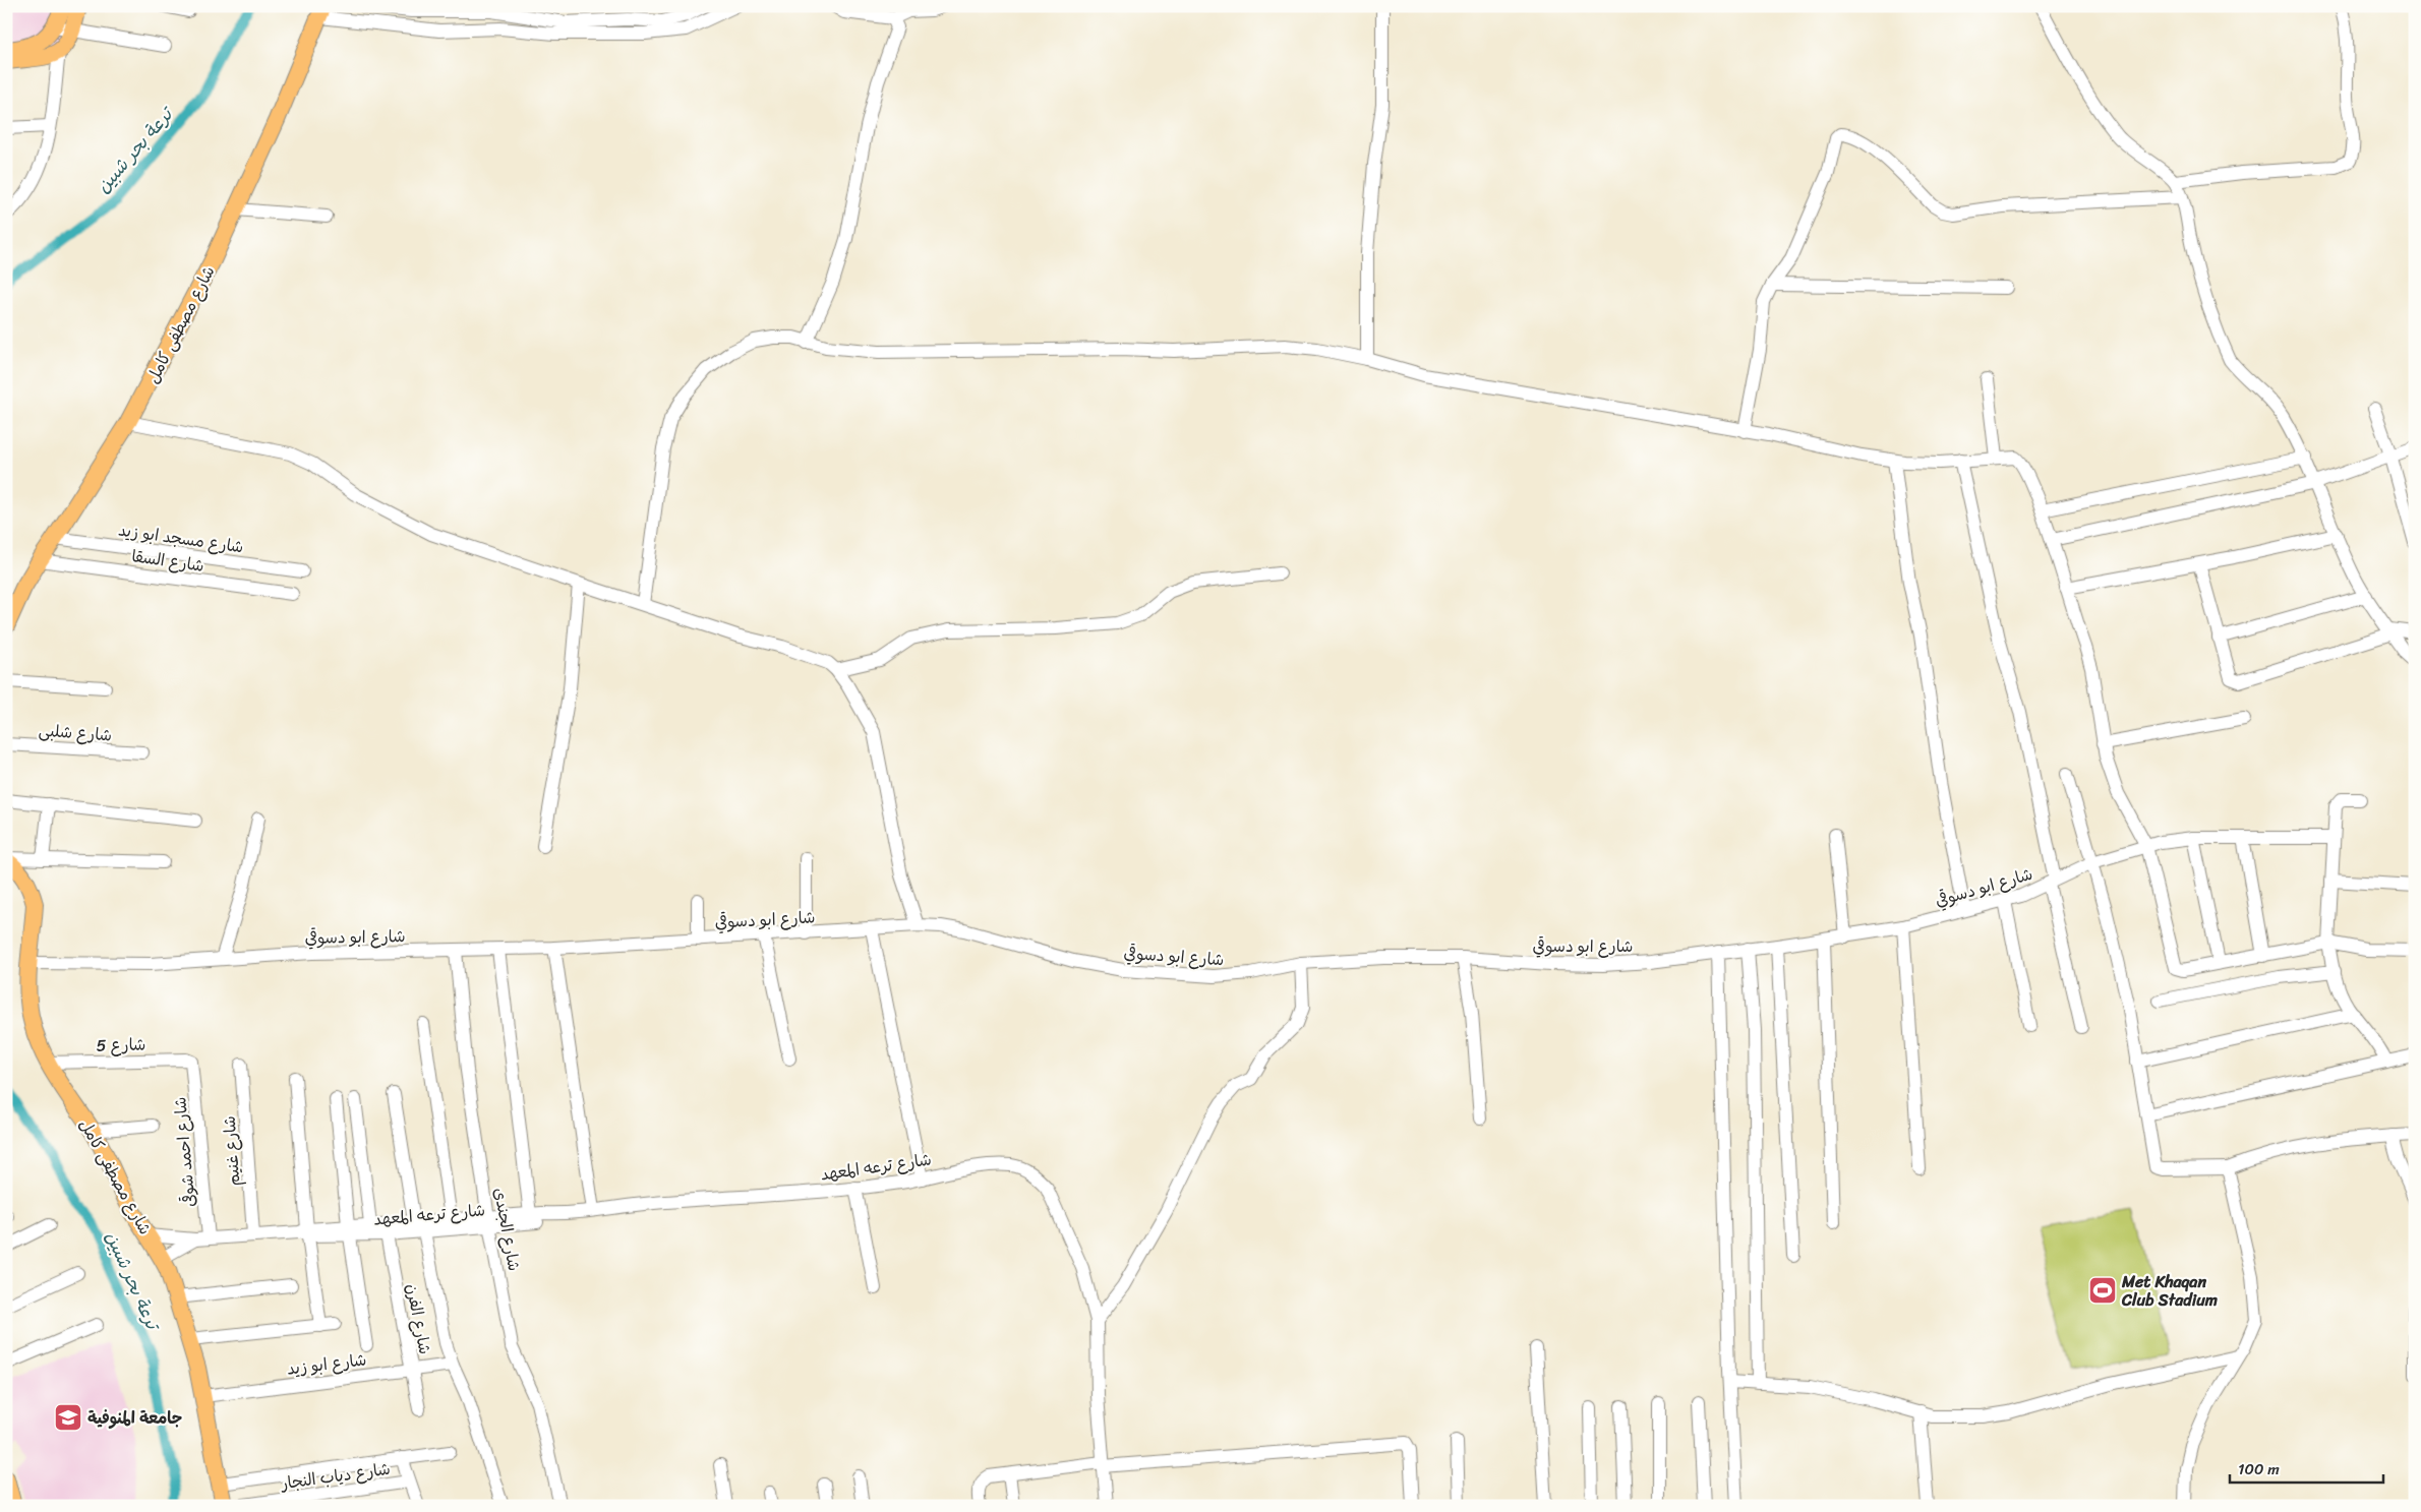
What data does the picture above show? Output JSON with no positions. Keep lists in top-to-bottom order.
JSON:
{
  "streets": {
    "main road": ["شارع مصطفى كامل"],
    "street": [
      "شارع مسجد ابو زيد",
      "شارع السقا",
      "شارع شلبى",
      "شارع ابو دسوقي",
      "شارع 5",
      "شارع غنيم",
      "شارع احمد شوقى",
      "شارع ترعه المعهد",
      "شارع الجندى",
      "شارع الفرن",
      "شارع ابو زيد",
      "شارع دياب النجار"
    ]
  },
  "crossings": [
    ["شارع مصطفى كامل", "شارع مسجد ابو زيد"],
    ["شارع مصطفى كامل", "شارع السقا"],
    ["شارع مصطفى كامل", "شارع ابو دسوقي"],
    ["شارع مصطفى كامل", "شارع 5"],
    ["شارع مصطفى كامل", "شارع ترعه المعهد"],
    ["شارع مصطفى كامل", "شارع ابو زيد"],
    ["شارع ابو دسوقي", "شارع الجندى"],
    ["شارع 5", "شارع احمد شوقى"],
    ["شارع غنيم", "شارع ترعه المعهد"],
    ["شارع احمد شوقى", "شارع ترعه المعهد"],
    ["شارع ترعه المعهد", "شارع الجندى"],
    ["شارع ترعه المعهد", "شارع الفرن"],
    ["شارع الفرن", "شارع ابو زيد"]
  ],
  "water": ["ترعة بحر شبين"],
  "places": {
    "sports": ["Met Khaqan Club Stadium"],
    "school or university": ["جامعة المنوفية"]
  },
  "scale_bar": "100 m"
}
